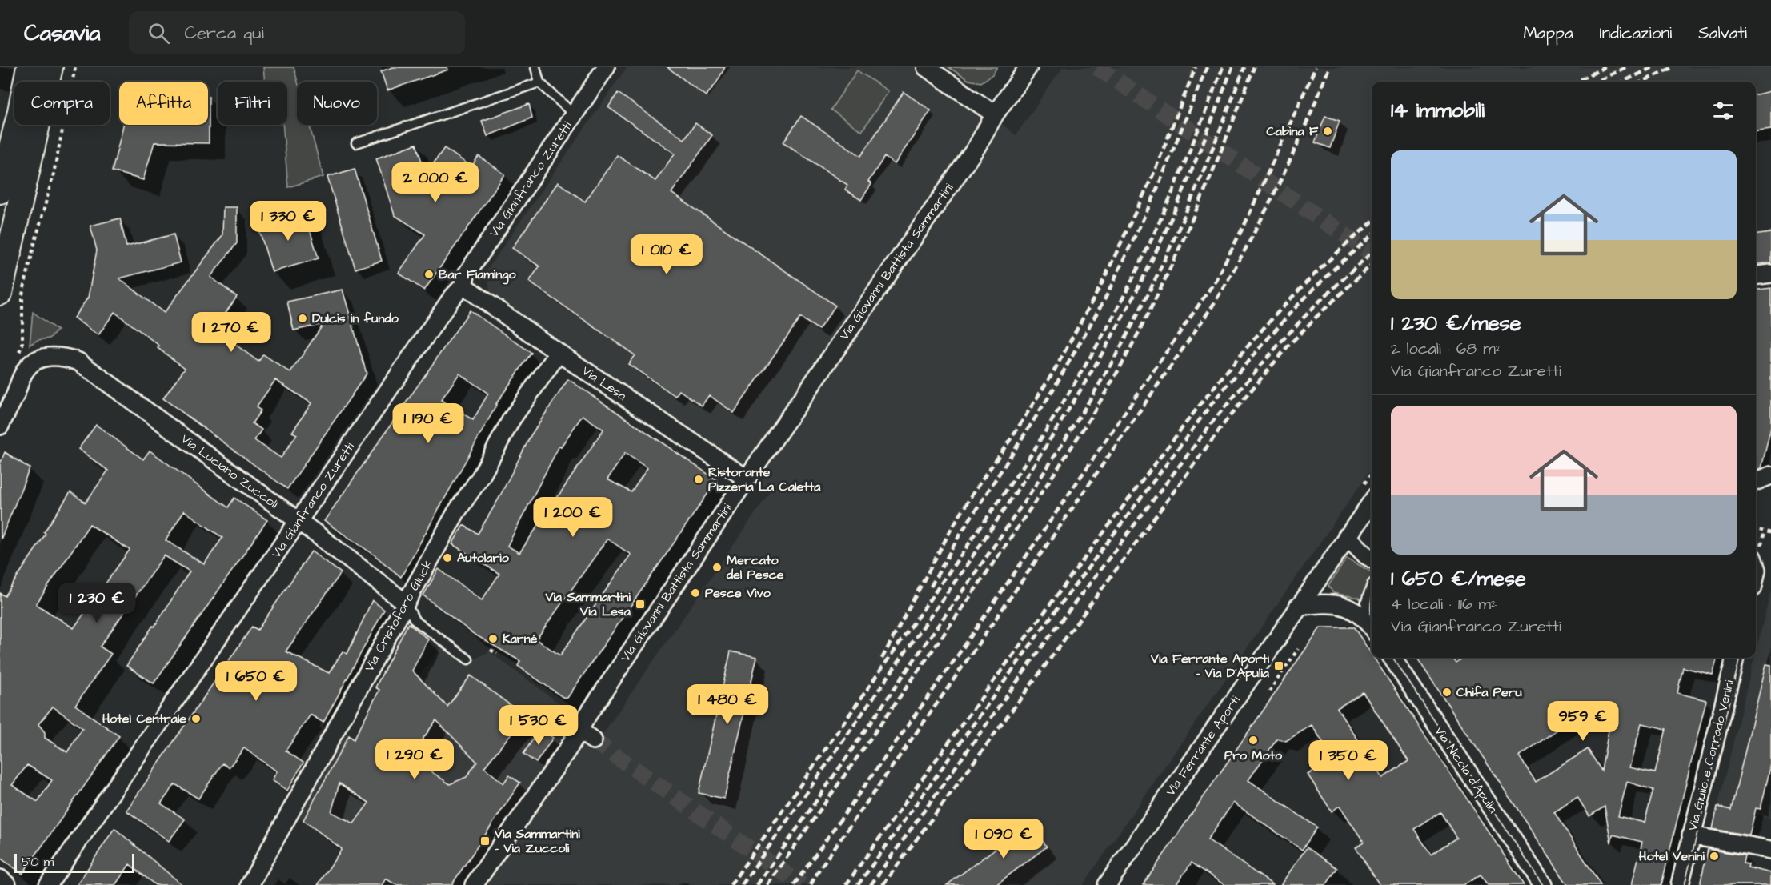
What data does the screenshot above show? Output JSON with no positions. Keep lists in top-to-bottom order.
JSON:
{
  "streets": {
    "street": [
      "Via Gianfranco Zuretti",
      "Via Giovanni Battista Sammartini",
      "Via Lesa",
      "Via Luciano Zuccoli",
      "Via Cristoforo Gluck",
      "Via Ferrante Aporti",
      "Via Giulio e Corrado Venini",
      "Via Nicola d'Apulia"
    ]
  },
  "crossings": [
    ["Via Gianfranco Zuretti", "Via Lesa"],
    ["Via Gianfranco Zuretti", "Via Luciano Zuccoli"],
    ["Via Giovanni Battista Sammartini", "Via Lesa"],
    ["Via Lesa", "Via Cristoforo Gluck"],
    ["Via Luciano Zuccoli", "Via Cristoforo Gluck"]
  ],
  "places": {
    "other": [
      "Cabina F",
      "Bar Fiamingo",
      "Dulcis in fundo",
      "Ristorante Pizzeria La Caletta",
      "Autolario",
      "Mercato del Pesce",
      "Pesce Vivo",
      "Karné",
      "Chifa Peru",
      "Hotel Centrale",
      "Pro Moto",
      "Hotel Venini"
    ],
    "transit": ["Via Sammartini Via Lesa", "Via Ferrante Aporti - Via D'Apulia", "Via Sammartini - Via Zuccoli"]
  },
  "scale_bar": "50 m",
  "page": {
    "header": "Casavia",
    "search": "Cerca qui",
    "nav": ["Mappa", "Indicazioni", "Salvati"],
    "chip": [
      "Compra",
      "Affitta",
      "Filtri",
      "Nuovo"
    ],
    "heading": "14 immobili",
    "list": [
      {
        "name": "1 230 €/mese",
        "note": "2 locali · 68 m² · Via Gianfranco Zuretti"
      },
      {
        "name": "1 650 €/mese",
        "note": "4 locali · 116 m² · Via Gianfranco Zuretti"
      }
    ],
    "price": [
      "2 000 €",
      "1 330 €",
      "1 010 €",
      "1 270 €",
      "1 190 €",
      "1 200 €",
      "1 230 €",
      "1 650 €",
      "1 480 €",
      "959 €",
      "1 530 €",
      "1 290 €",
      "1 350 €",
      "1 090 €"
    ],
    "scale": "50 m"
  }
}
